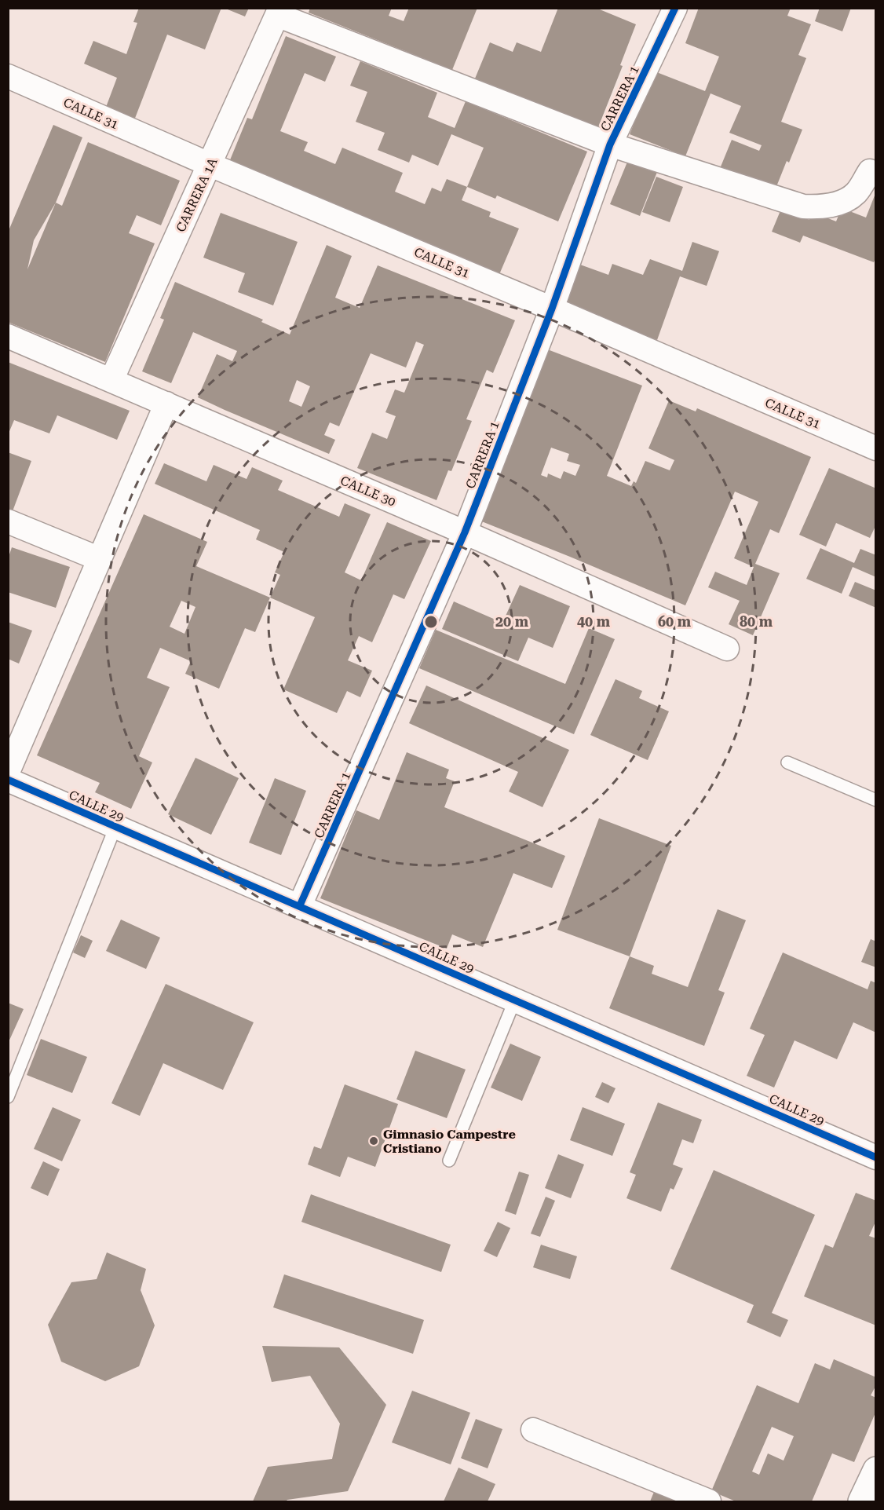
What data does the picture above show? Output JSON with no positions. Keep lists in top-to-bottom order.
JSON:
{
  "streets": {
    "street": [
      "CARRERA 1",
      "CALLE 31",
      "CARRERA 1A",
      "CALLE 30",
      "CALLE 29"
    ]
  },
  "crossings": [
    ["CARRERA 1", "CALLE 31"],
    ["CARRERA 1", "CALLE 30"],
    ["CARRERA 1", "CALLE 29"],
    ["CALLE 31", "CARRERA 1A"],
    ["CARRERA 1A", "CALLE 30"]
  ],
  "places": ["Gimnasio Campestre Cristiano"],
  "rings": [
    "20 m",
    "40 m",
    "60 m",
    "80 m"
  ]
}
